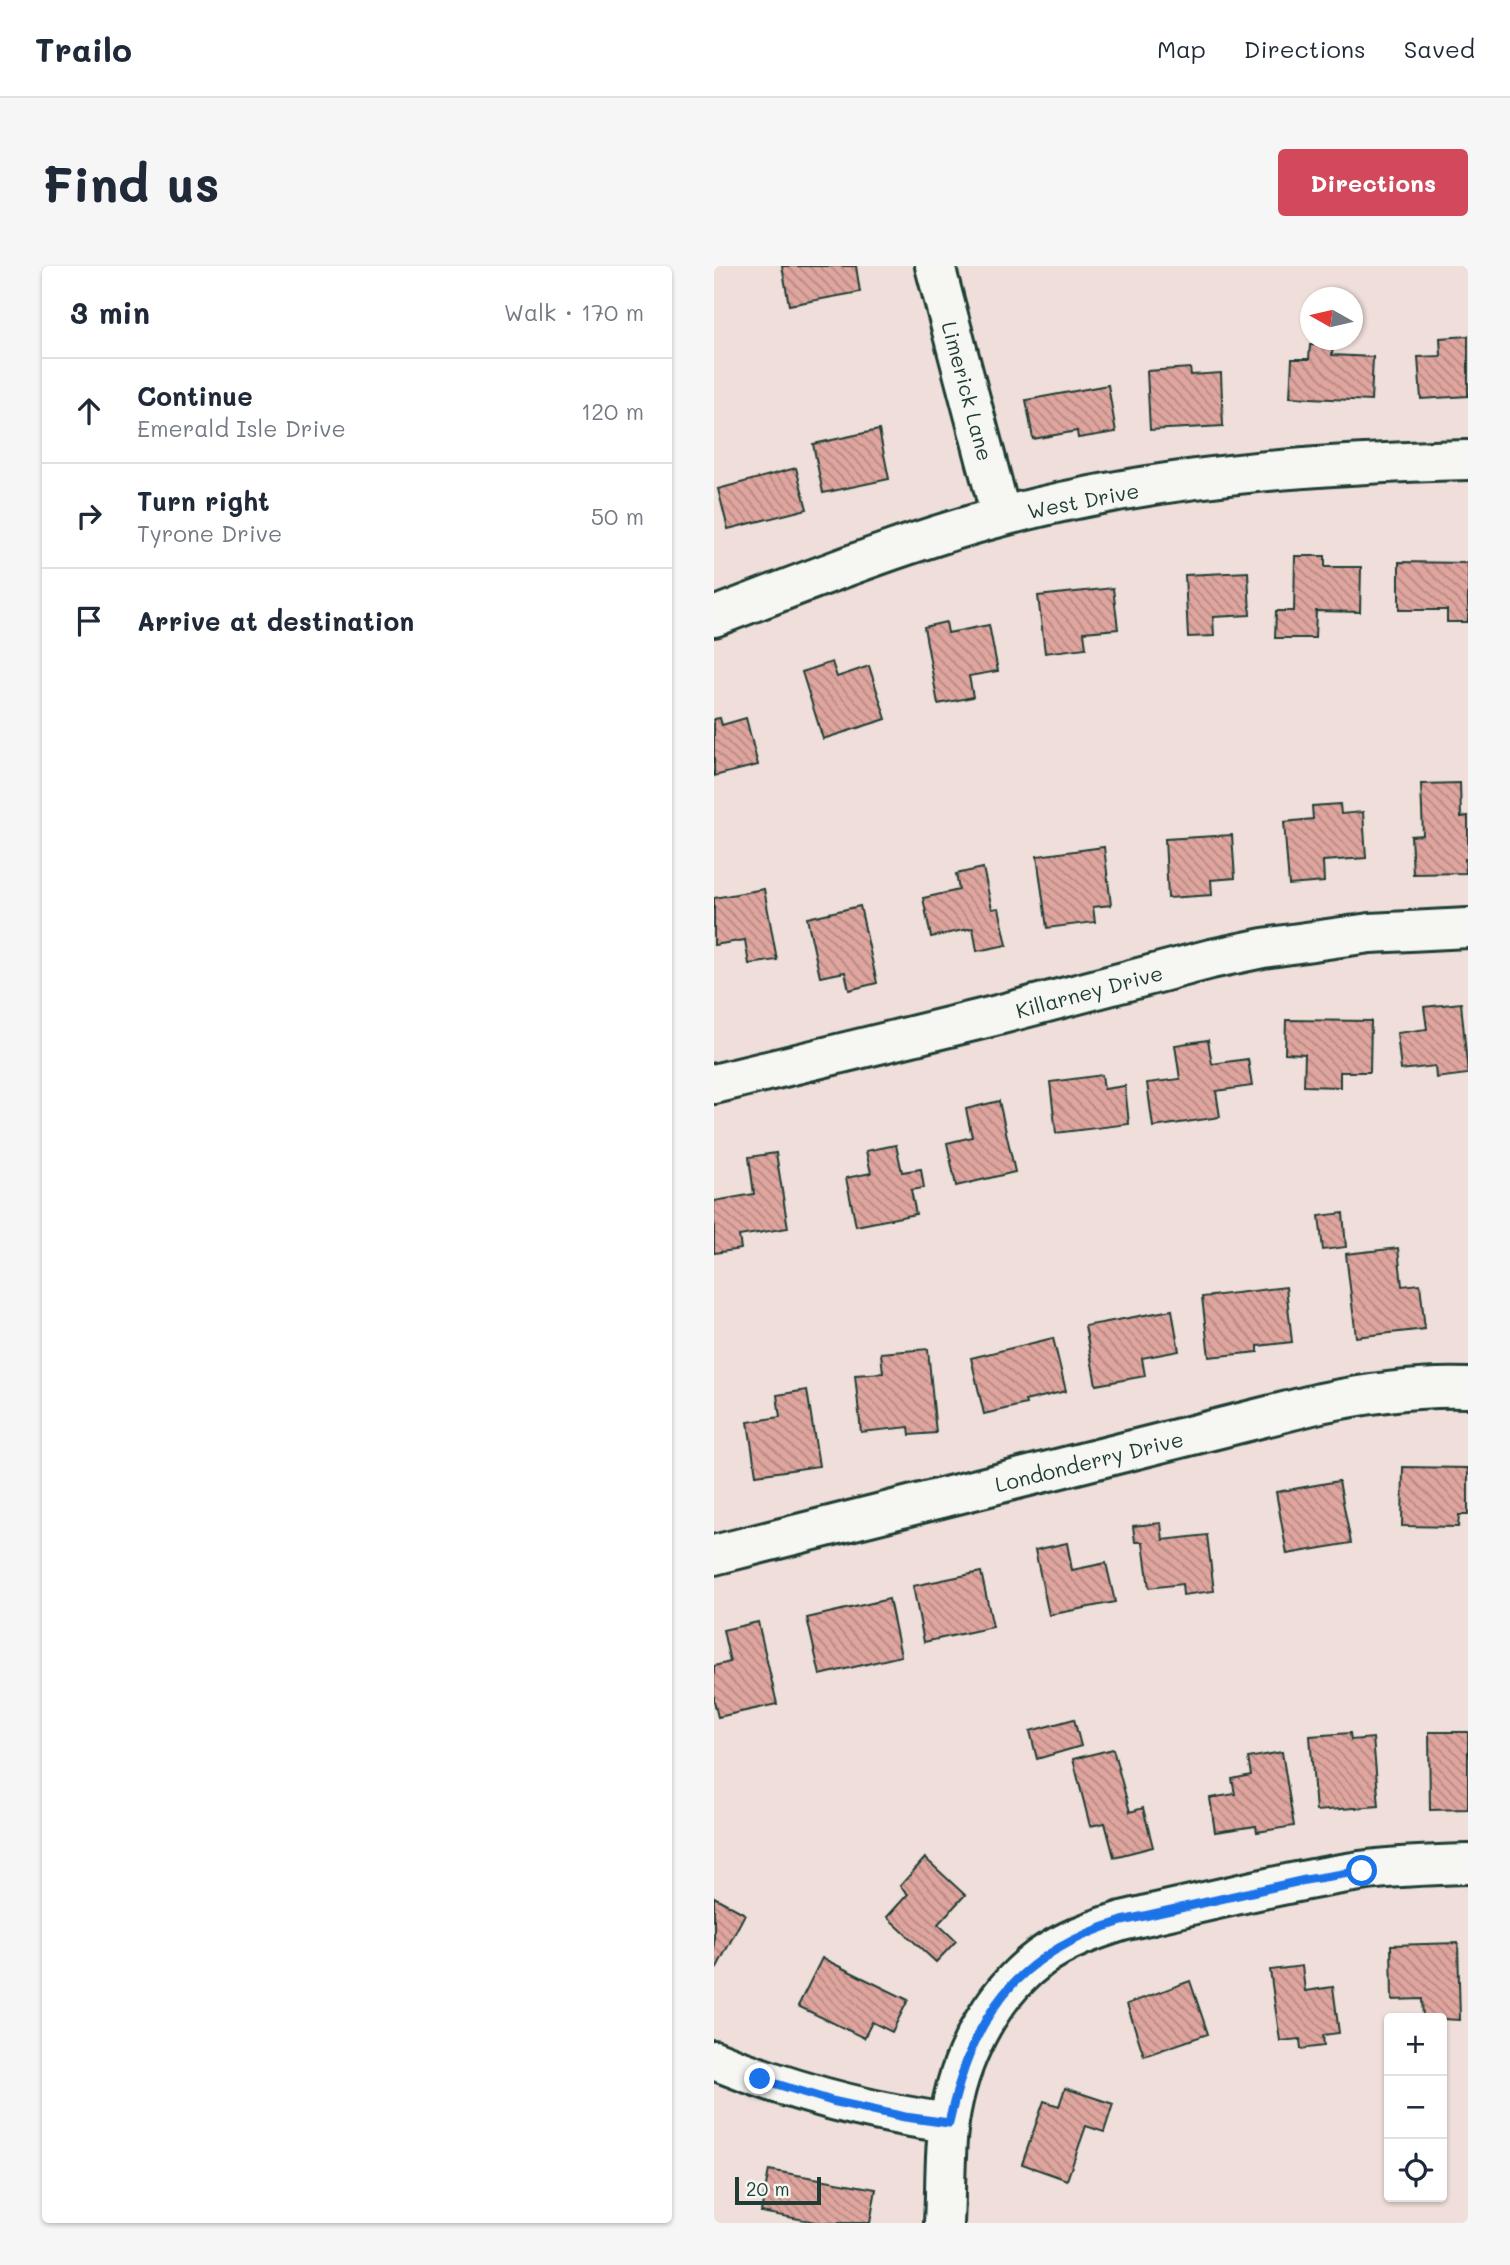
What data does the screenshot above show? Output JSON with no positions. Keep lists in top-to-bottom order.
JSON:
{
  "streets": {
    "street": [
      "Limerick Lane",
      "West Drive",
      "Killarney Drive",
      "Londonderry Drive"
    ]
  },
  "crossings": [
    ["Limerick Lane", "West Drive"]
  ],
  "scale_bar": "20 m",
  "north": "left",
  "page": {
    "header": "Trailo",
    "nav": ["Map", "Directions", "Saved"],
    "buttons": "Directions",
    "title": "Find us",
    "heading": ["3 min", "Walk · 170 m"],
    "list": [
      ["Continue", "Emerald Isle Drive", "120 m"],
      ["Turn right", "Tyrone Drive", "50 m"],
      "Arrive at destination"
    ],
    "map_buttons": ["+", "−"],
    "scale": "20 m"
  }
}
